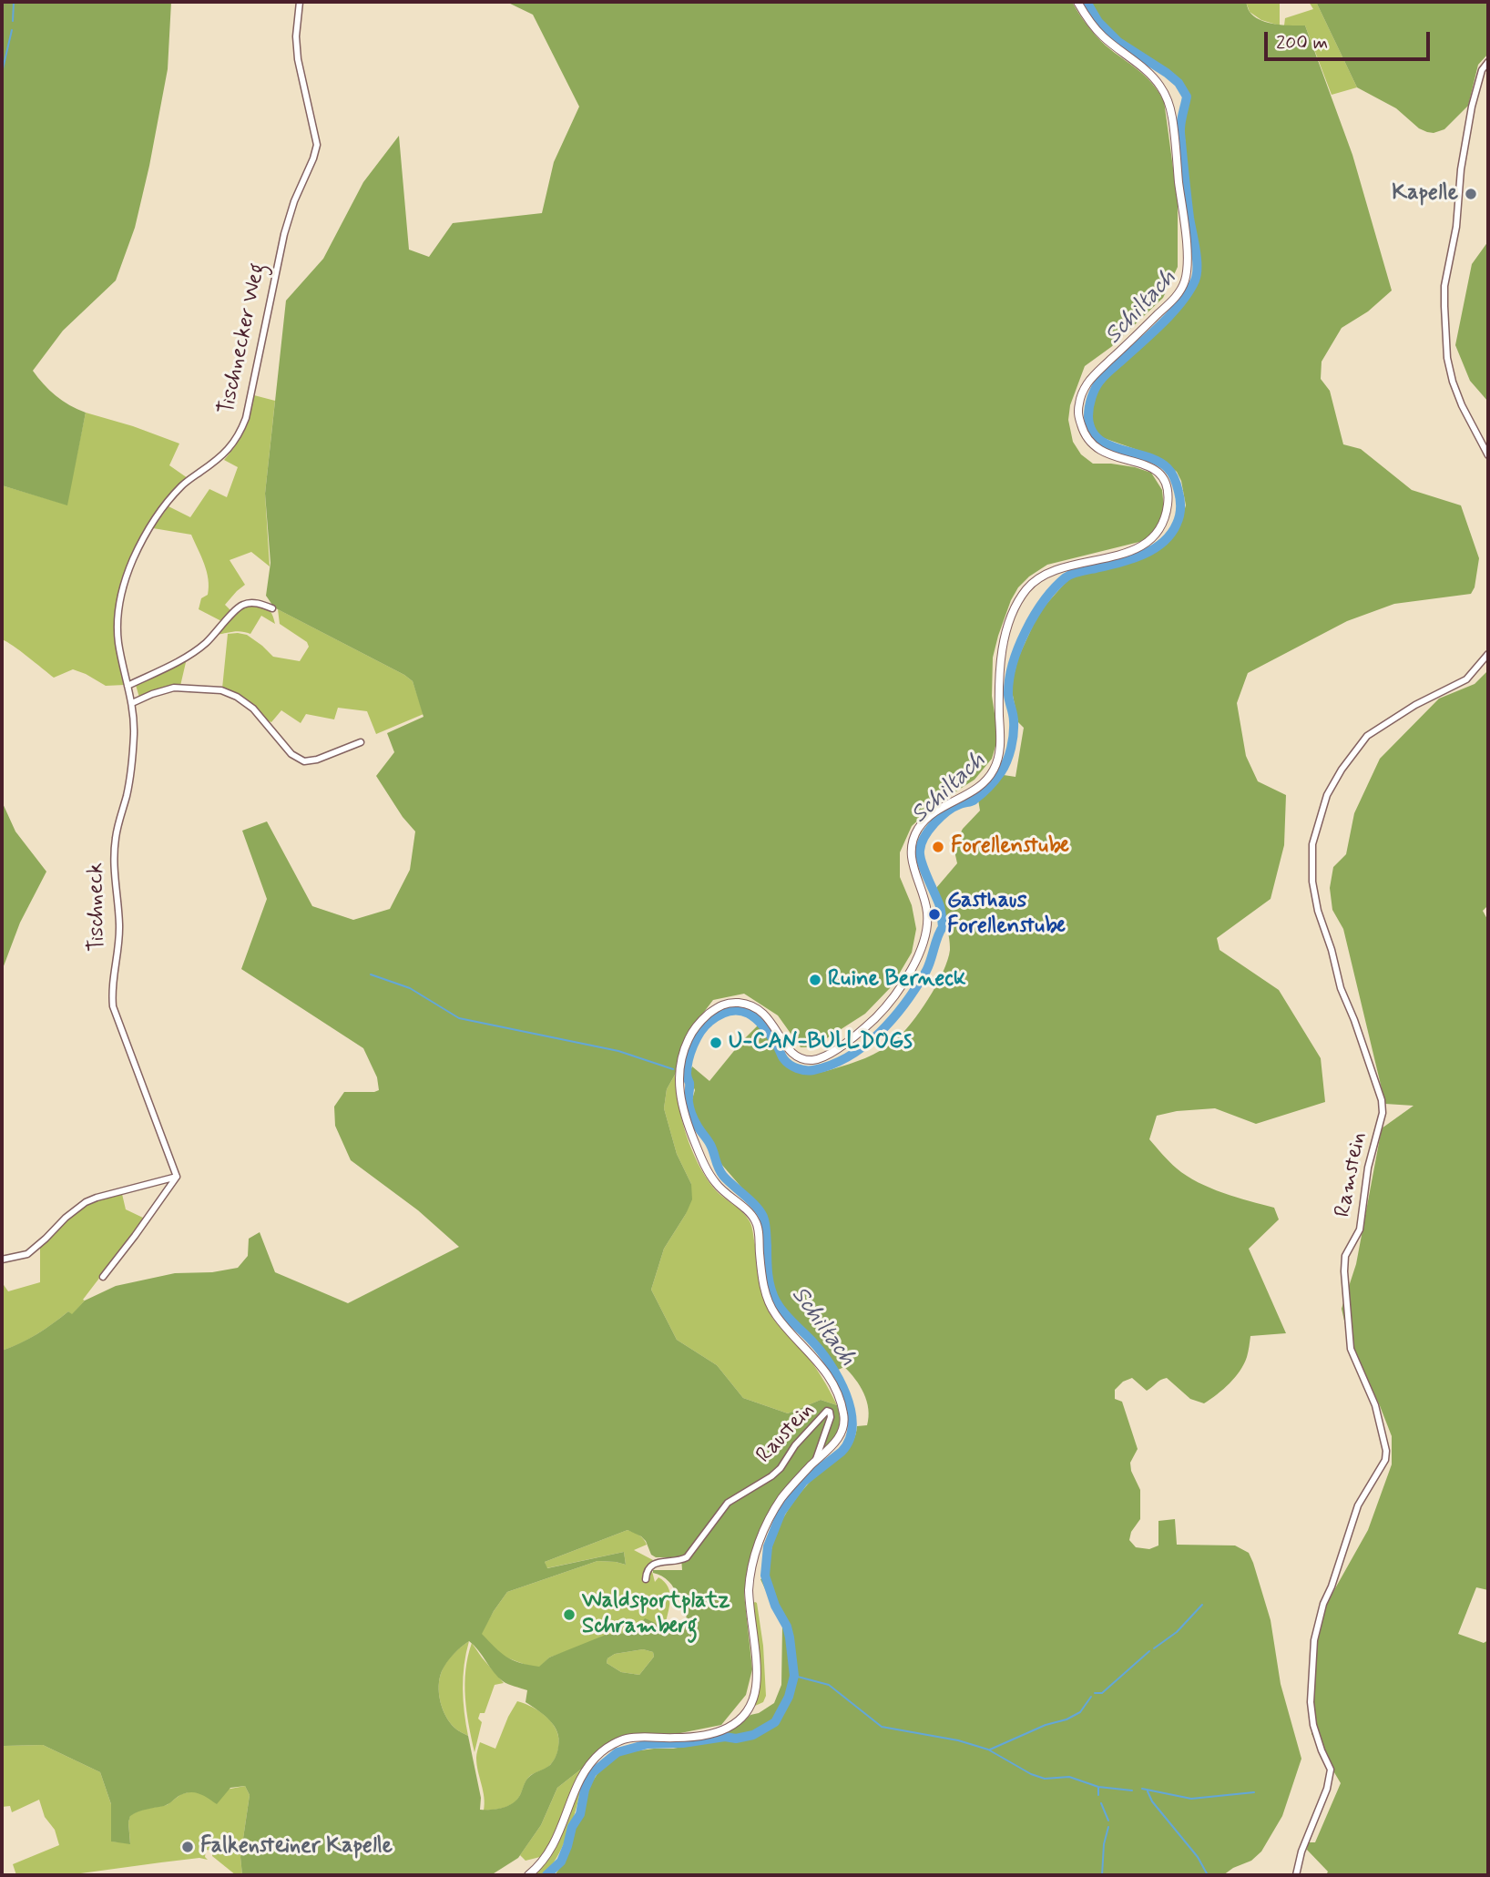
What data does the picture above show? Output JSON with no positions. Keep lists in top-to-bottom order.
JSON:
{
  "streets": {
    "street": [
      "Tischnecker Weg",
      "Tischneck",
      "Ramstein",
      "Raustein"
    ]
  },
  "crossings": [
    ["Tischnecker Weg", "Tischneck"]
  ],
  "water": ["Schiltach"],
  "places": [
    "Kapelle",
    "Forellenstube",
    "Gasthaus Forellenstube",
    "Ruine Berneck",
    "U-CAN-BULLDOGs",
    "Waldsportplatz Schramberg",
    "Falkensteiner Kapelle"
  ],
  "scale_bar": "200 m"
}
